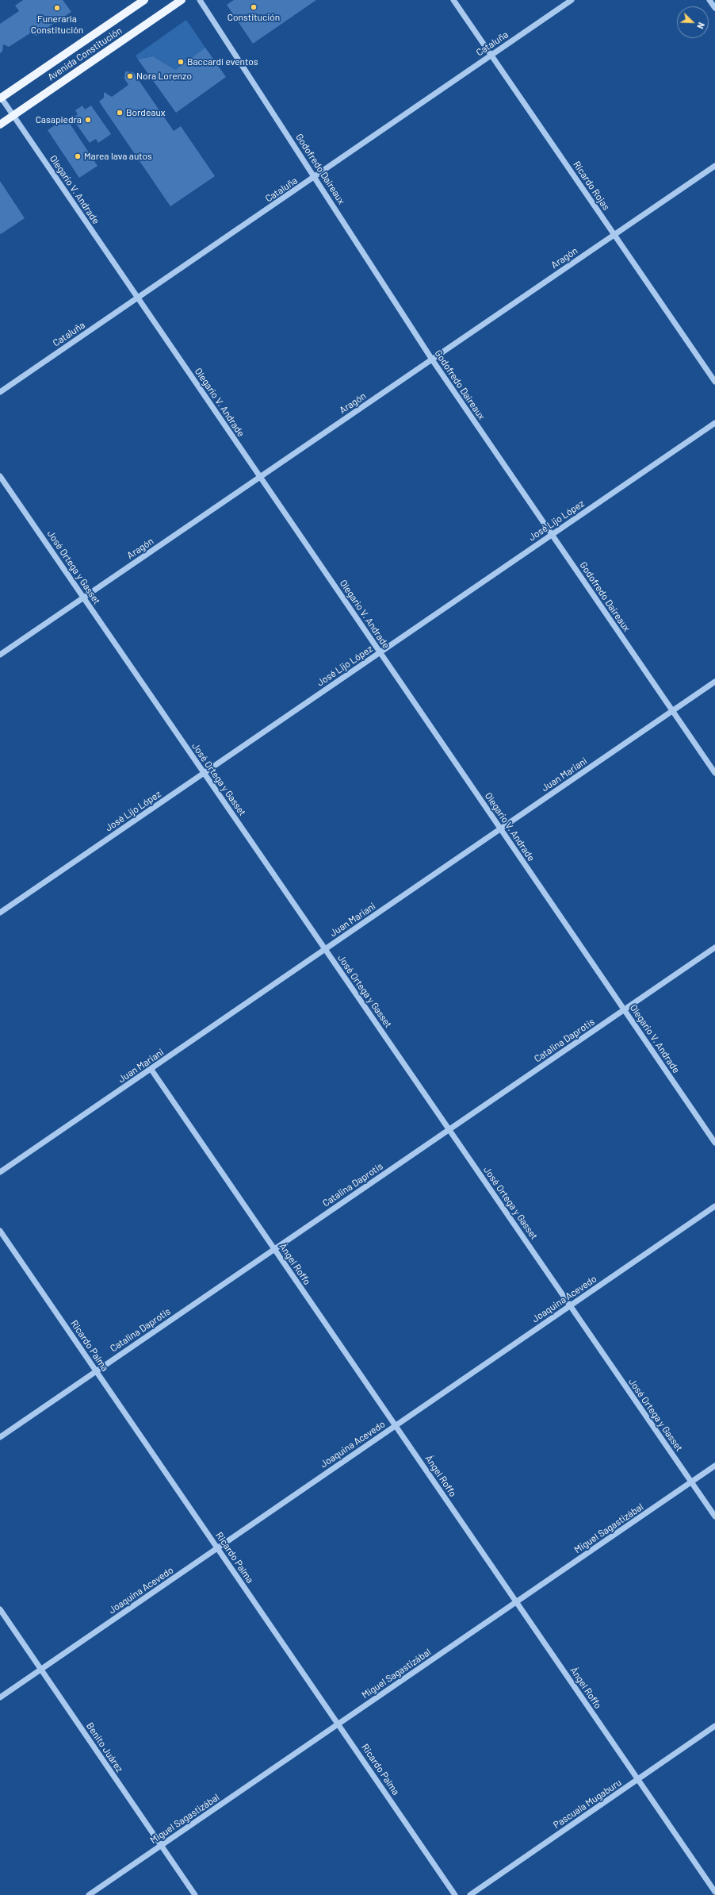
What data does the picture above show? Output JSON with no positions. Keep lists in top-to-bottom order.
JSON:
{
  "streets": {
    "main road": ["Avenida Constitución"],
    "street": [
      "Cataluña",
      "Godofredo Daireaux",
      "Ricardo Rojas",
      "Olegario V. Andrade",
      "Aragón",
      "José Lijo López",
      "José Ortega y Gasset",
      "Juan Mariani",
      "Catalina Daprotis",
      "Ángel Roffo",
      "Joaquina Acevedo",
      "Ricardo Palma",
      "Miguel Sagastizábal",
      "Benito Juárez",
      "Pascuala Mugaburu"
    ]
  },
  "crossings": [
    ["Cataluña", "Godofredo Daireaux"],
    ["Cataluña", "Ricardo Rojas"],
    ["Cataluña", "Olegario V. Andrade"],
    ["Avenida Constitución", "Olegario V. Andrade"],
    ["Godofredo Daireaux", "Aragón"],
    ["Godofredo Daireaux", "José Lijo López"],
    ["Godofredo Daireaux", "Juan Mariani"],
    ["Ricardo Rojas", "Aragón"],
    ["Olegario V. Andrade", "Aragón"],
    ["Olegario V. Andrade", "José Lijo López"],
    ["Olegario V. Andrade", "Juan Mariani"],
    ["Olegario V. Andrade", "Catalina Daprotis"],
    ["Aragón", "José Ortega y Gasset"],
    ["José Lijo López", "José Ortega y Gasset"],
    ["José Ortega y Gasset", "Juan Mariani"],
    ["José Ortega y Gasset", "Catalina Daprotis"],
    ["José Ortega y Gasset", "Joaquina Acevedo"],
    ["José Ortega y Gasset", "Miguel Sagastizábal"],
    ["Juan Mariani", "Ángel Roffo"],
    ["Catalina Daprotis", "Ángel Roffo"],
    ["Catalina Daprotis", "Ricardo Palma"],
    ["Ángel Roffo", "Joaquina Acevedo"],
    ["Ángel Roffo", "Miguel Sagastizábal"],
    ["Ángel Roffo", "Pascuala Mugaburu"],
    ["Joaquina Acevedo", "Ricardo Palma"],
    ["Joaquina Acevedo", "Benito Juárez"],
    ["Ricardo Palma", "Miguel Sagastizábal"],
    ["Miguel Sagastizábal", "Benito Juárez"]
  ],
  "places": [
    "Constitución",
    "Funeraria Constitución",
    "Baccardi eventos",
    "Nora Lorenzo",
    "Bordeaux",
    "Casapiedra",
    "Marea lava autos"
  ],
  "north": "bottom right"
}
